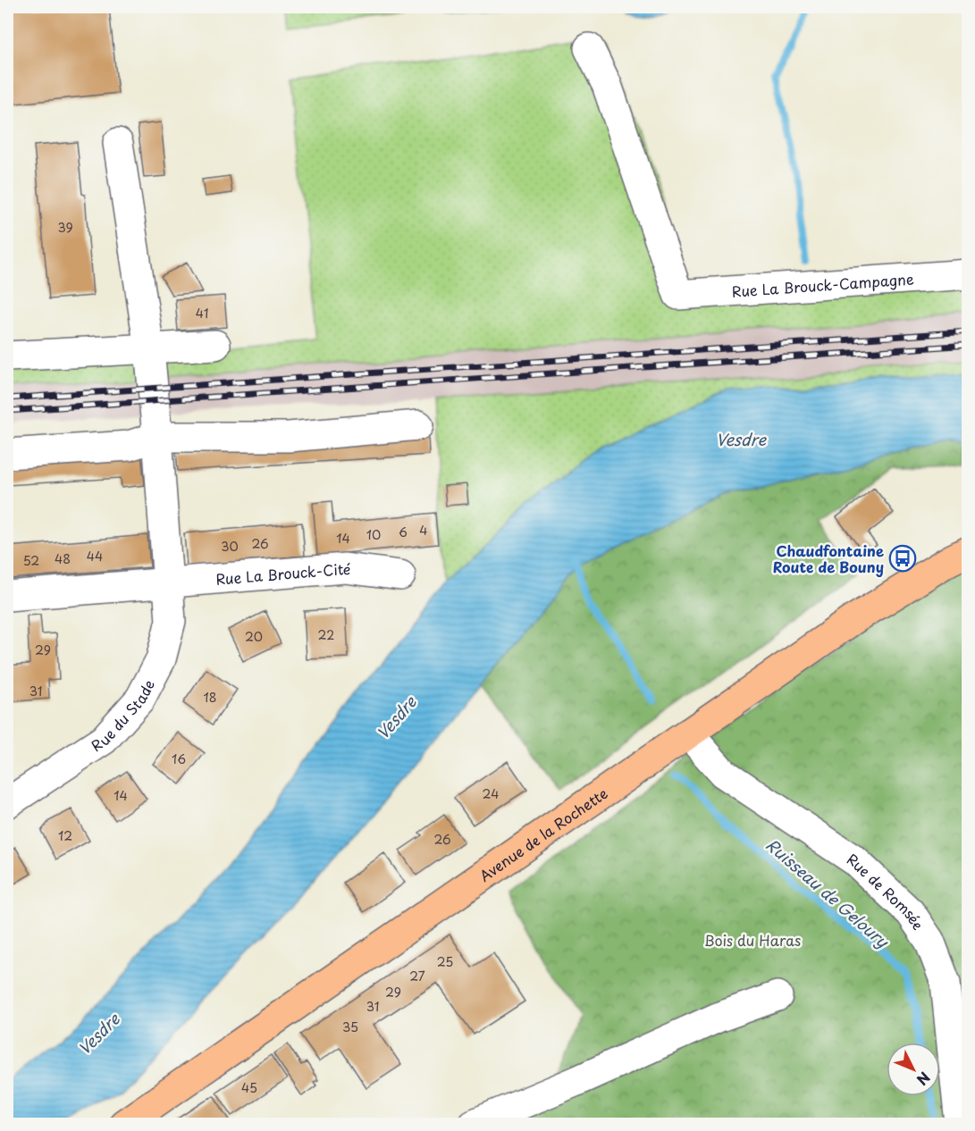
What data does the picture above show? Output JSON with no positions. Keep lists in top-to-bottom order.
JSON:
{
  "streets": {
    "main road": ["Avenue de la Rochette"],
    "street": [
      "Rue La Brouck-Campagne",
      "Rue La Brouck-Cité",
      "Rue du Stade",
      "Rue de Romsée"
    ]
  },
  "crossings": [
    ["Rue La Brouck-Cité", "Rue du Stade"],
    ["Avenue de la Rochette", "Rue de Romsée"]
  ],
  "water": ["Vesdre", "Ruisseau de Geloury"],
  "parks": ["Bois du Haras"],
  "places": {
    "bus stop": ["Chaudfontaine Route de Bouny"]
  },
  "house_numbers": [
    "39",
    "41",
    "4",
    "6",
    "10",
    "14",
    "26",
    "30",
    "44",
    "48",
    "52",
    "22",
    "20",
    "29",
    "31",
    "18",
    "16",
    "24",
    "14",
    "12",
    "26",
    "25",
    "27",
    "29",
    "31",
    "35",
    "45"
  ],
  "north": "bottom right"
}
